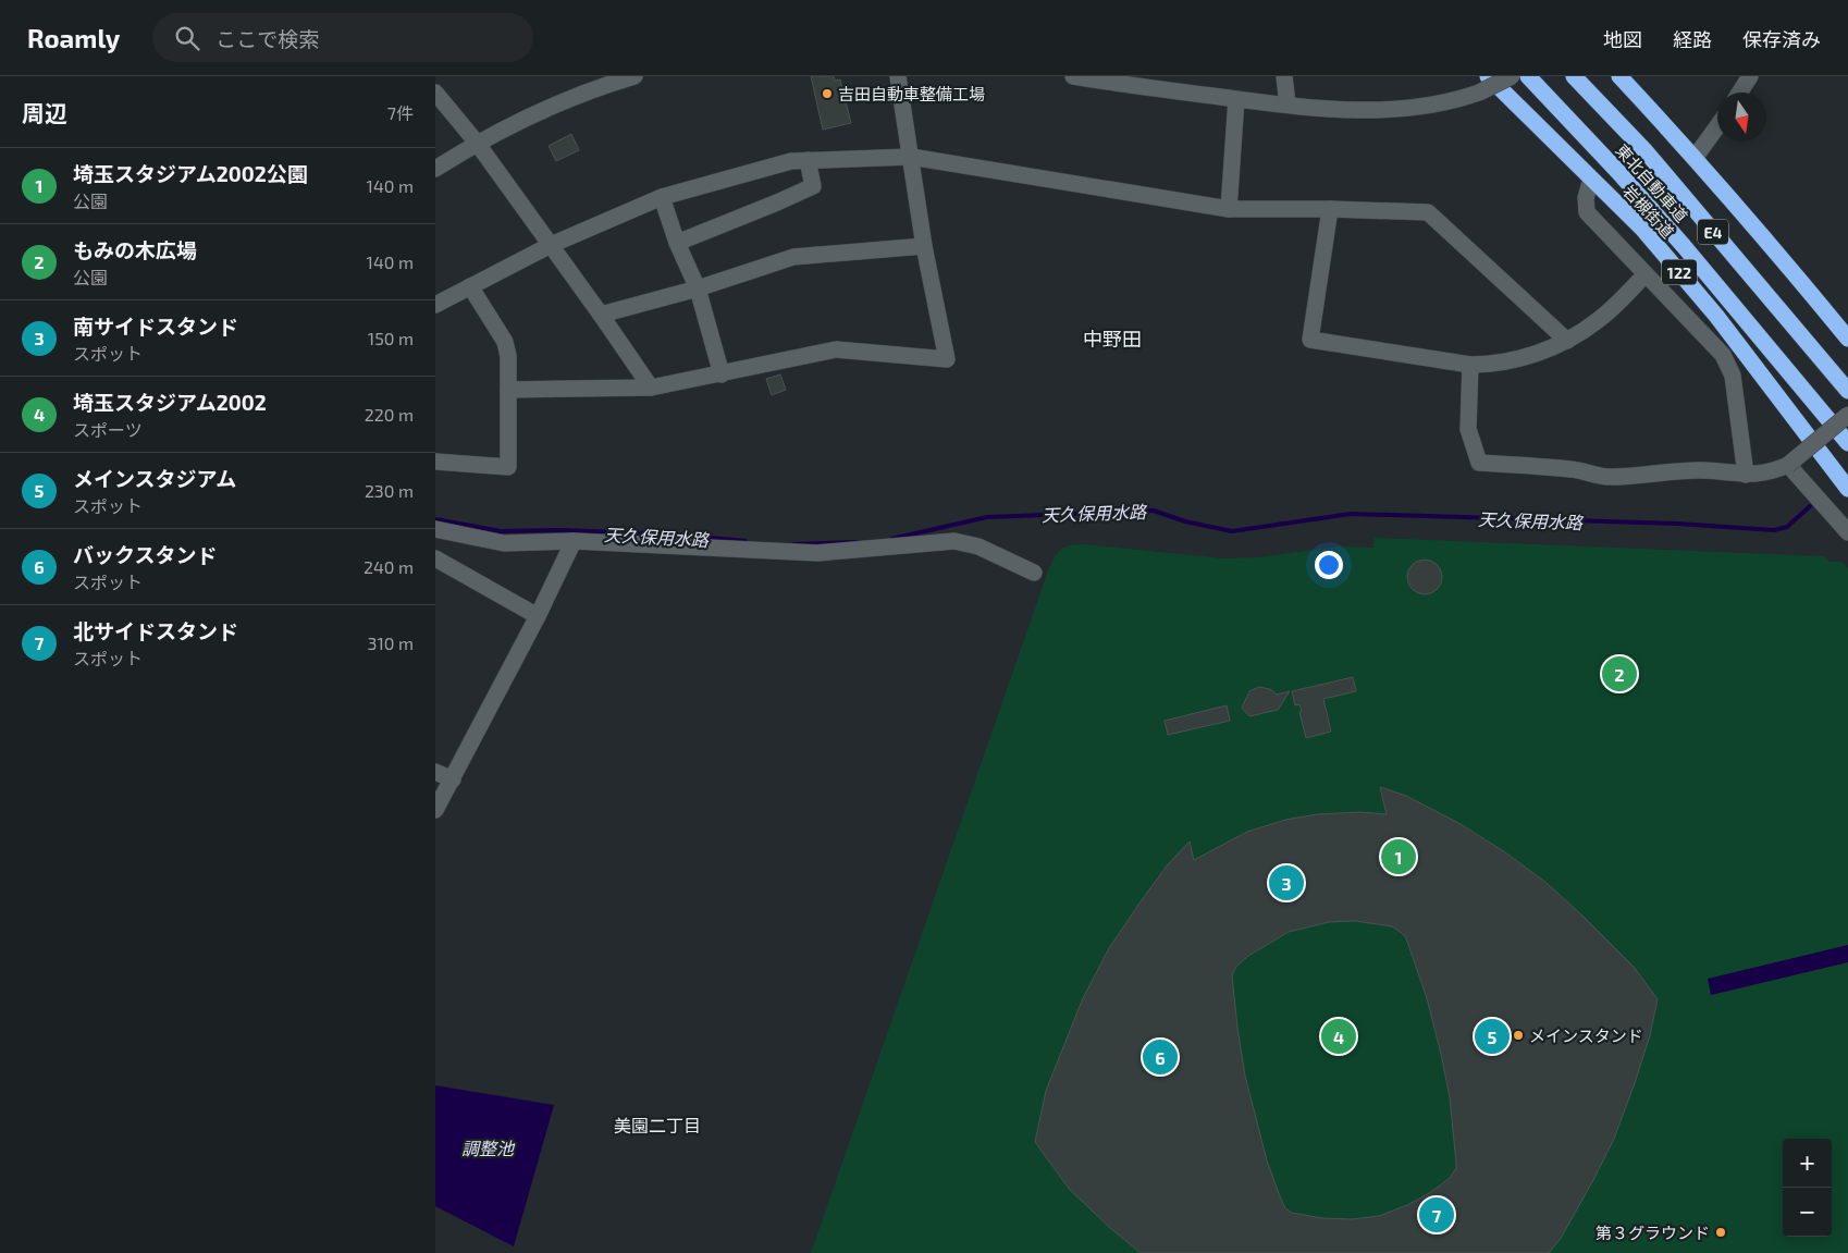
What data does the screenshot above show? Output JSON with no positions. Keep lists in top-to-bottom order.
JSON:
{
  "streets": {
    "highway": [
      "東北自動車道",
      "岩槻街道",
      "E4",
      "122"
    ]
  },
  "districts": ["中野田", "美園二丁目"],
  "water": ["天久保用水路", "調整池"],
  "places": ["吉田自動車整備工場", "メインスタンド", "第３グラウンド"],
  "north": "bottom",
  "page": {
    "header": "Roamly",
    "search": "ここで検索",
    "nav": ["地図", "経路", "保存済み"],
    "heading": ["周辺", "7件"],
    "list": [
      {
        "mark": "1",
        "name": "埼玉スタジアム2002公園",
        "note": "公園",
        "value": "140 m"
      },
      {
        "mark": "2",
        "name": "もみの木広場",
        "note": "公園",
        "value": "140 m"
      },
      {
        "mark": "3",
        "name": "南サイドスタンド",
        "note": "スポット",
        "value": "150 m"
      },
      {
        "mark": "4",
        "name": "埼玉スタジアム2002",
        "note": "スポーツ",
        "value": "220 m"
      },
      {
        "mark": "5",
        "name": "メインスタジアム",
        "note": "スポット",
        "value": "230 m"
      },
      {
        "mark": "6",
        "name": "バックスタンド",
        "note": "スポット",
        "value": "240 m"
      },
      {
        "mark": "7",
        "name": "北サイドスタンド",
        "note": "スポット",
        "value": "310 m"
      }
    ],
    "pins": [
      "2",
      "1",
      "3",
      "4",
      "5",
      "6",
      "7"
    ],
    "map_buttons": ["+", "−"]
  }
}
